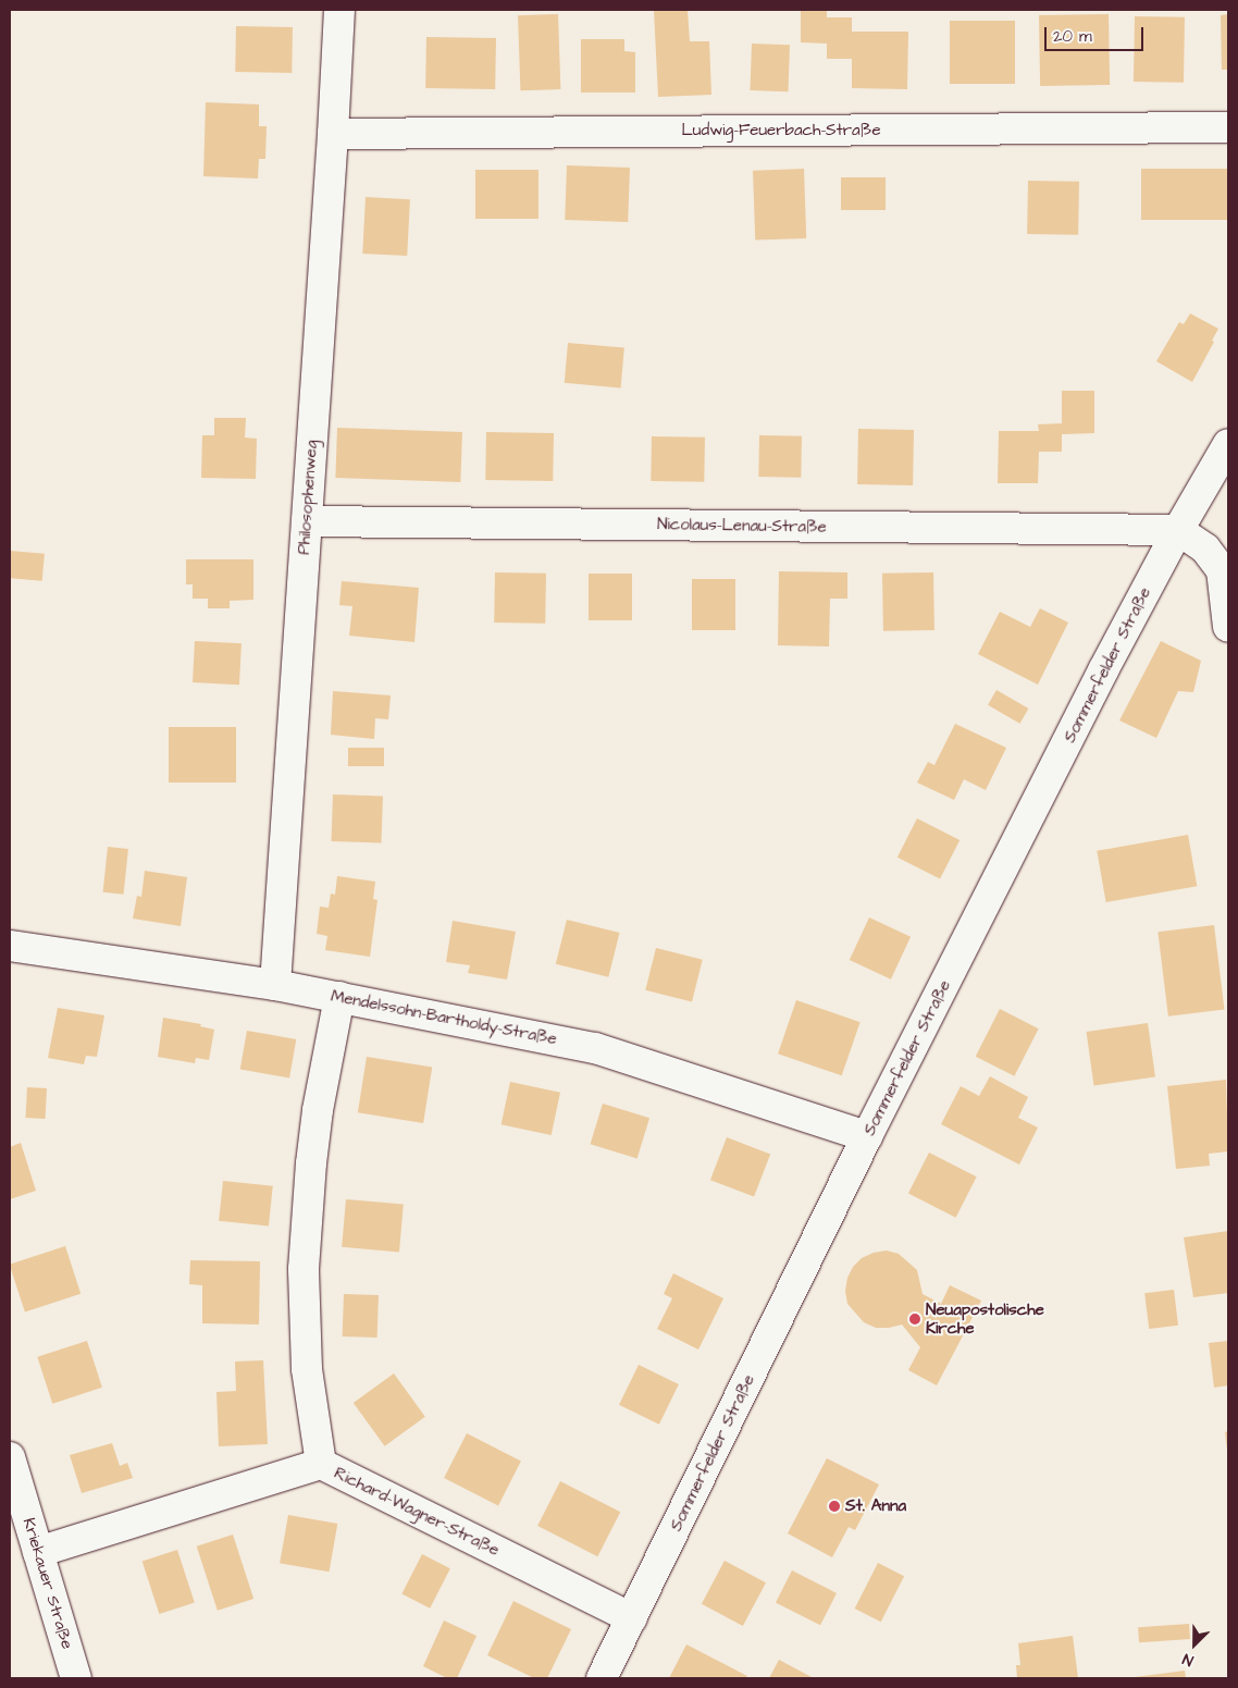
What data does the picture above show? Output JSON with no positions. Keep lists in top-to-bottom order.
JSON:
{
  "streets": {
    "street": [
      "Ludwig-Feuerbach-Straße",
      "Philosophenweg",
      "Nicolaus-Lenau-Straße",
      "Sommerfelder Straße",
      "Mendelssohn-Bartholdy-Straße",
      "Richard-Wagner-Straße",
      "Kriekauer Straße"
    ]
  },
  "crossings": [
    ["Ludwig-Feuerbach-Straße", "Philosophenweg"],
    ["Philosophenweg", "Nicolaus-Lenau-Straße"],
    ["Philosophenweg", "Mendelssohn-Bartholdy-Straße"],
    ["Nicolaus-Lenau-Straße", "Sommerfelder Straße"],
    ["Sommerfelder Straße", "Mendelssohn-Bartholdy-Straße"],
    ["Sommerfelder Straße", "Richard-Wagner-Straße"],
    ["Richard-Wagner-Straße", "Kriekauer Straße"]
  ],
  "places": ["Neuapostolische Kirche", "St. Anna"],
  "scale_bar": "20 m",
  "north": "bottom left"
}
